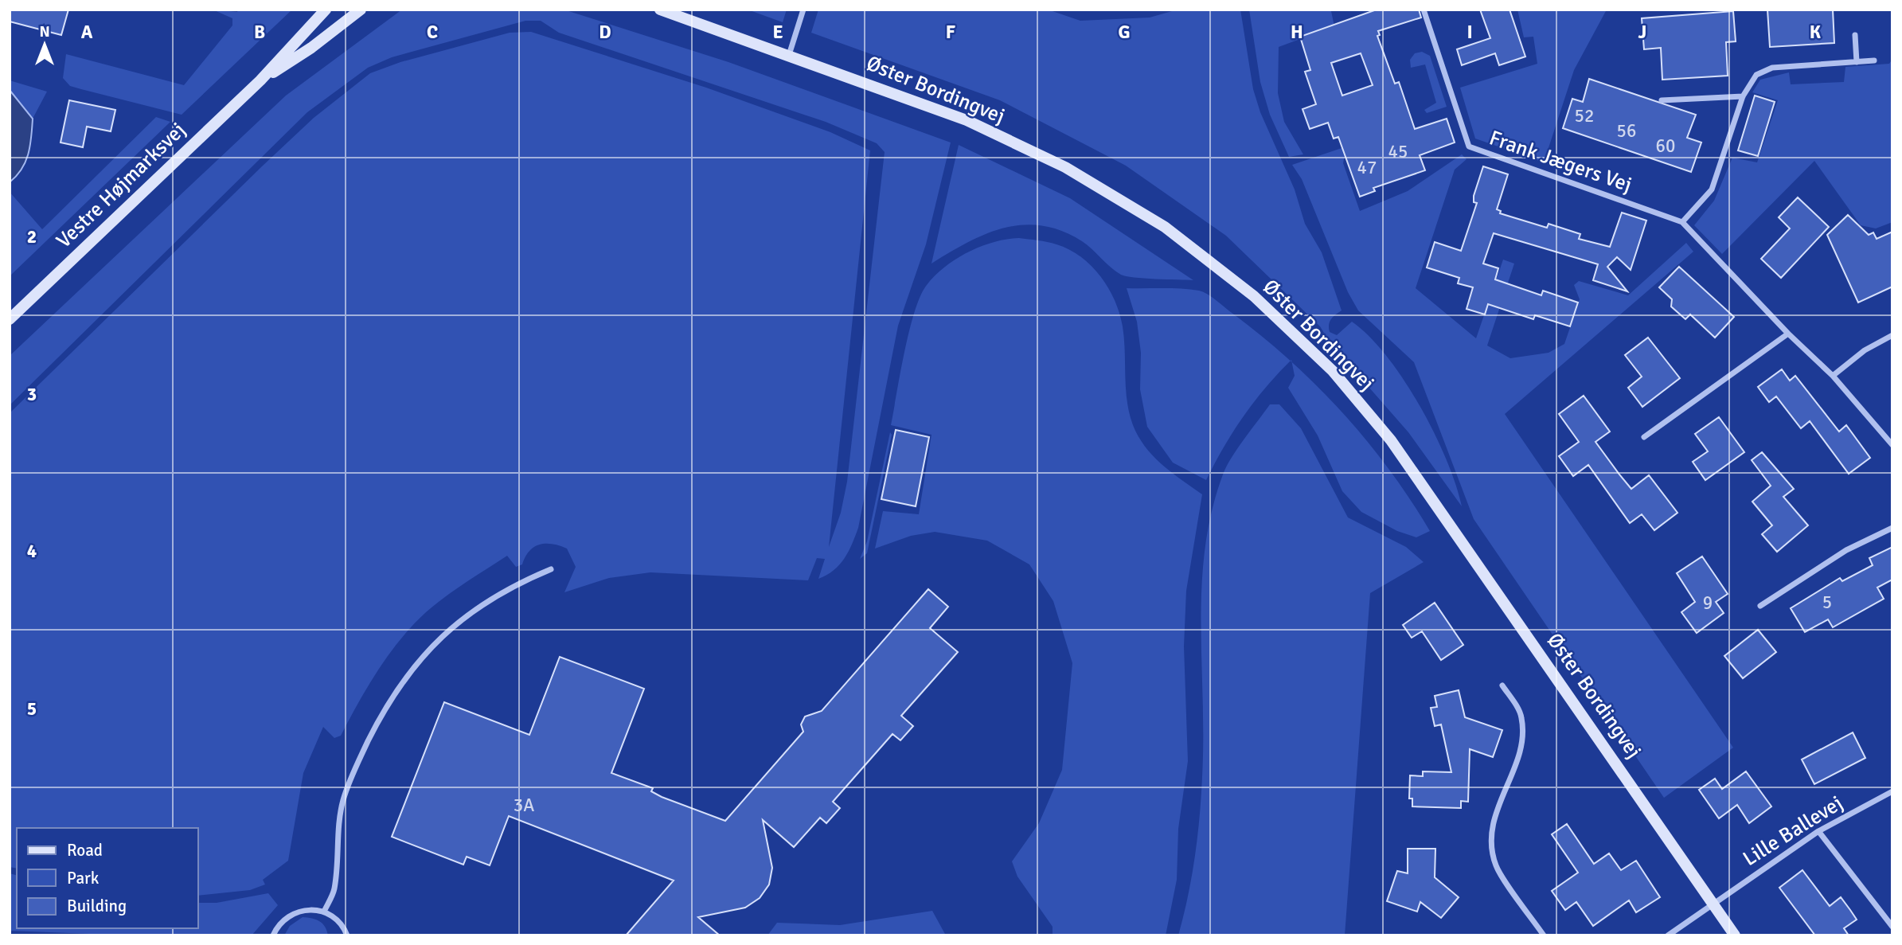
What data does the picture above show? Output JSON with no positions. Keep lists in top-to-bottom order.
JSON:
{
  "streets": {
    "street": [
      "Øster Bordingvej",
      "Frank Jægers Vej",
      "Vestre Højmarksvej",
      "Lille Ballevej"
    ]
  },
  "crossings": [
    ["Øster Bordingvej", "Lille Ballevej"]
  ],
  "house_numbers": [
    "52",
    "56",
    "60",
    "45",
    "47",
    "5",
    "9",
    "3A"
  ],
  "legend": ["Road", "Park", "Building"],
  "north": "top",
  "grid": {
    "columns": [
      "A",
      "B",
      "C",
      "D",
      "E",
      "F",
      "G",
      "H",
      "I",
      "J",
      "K"
    ],
    "rows": [
      "2",
      "3",
      "4",
      "5"
    ]
  }
}
